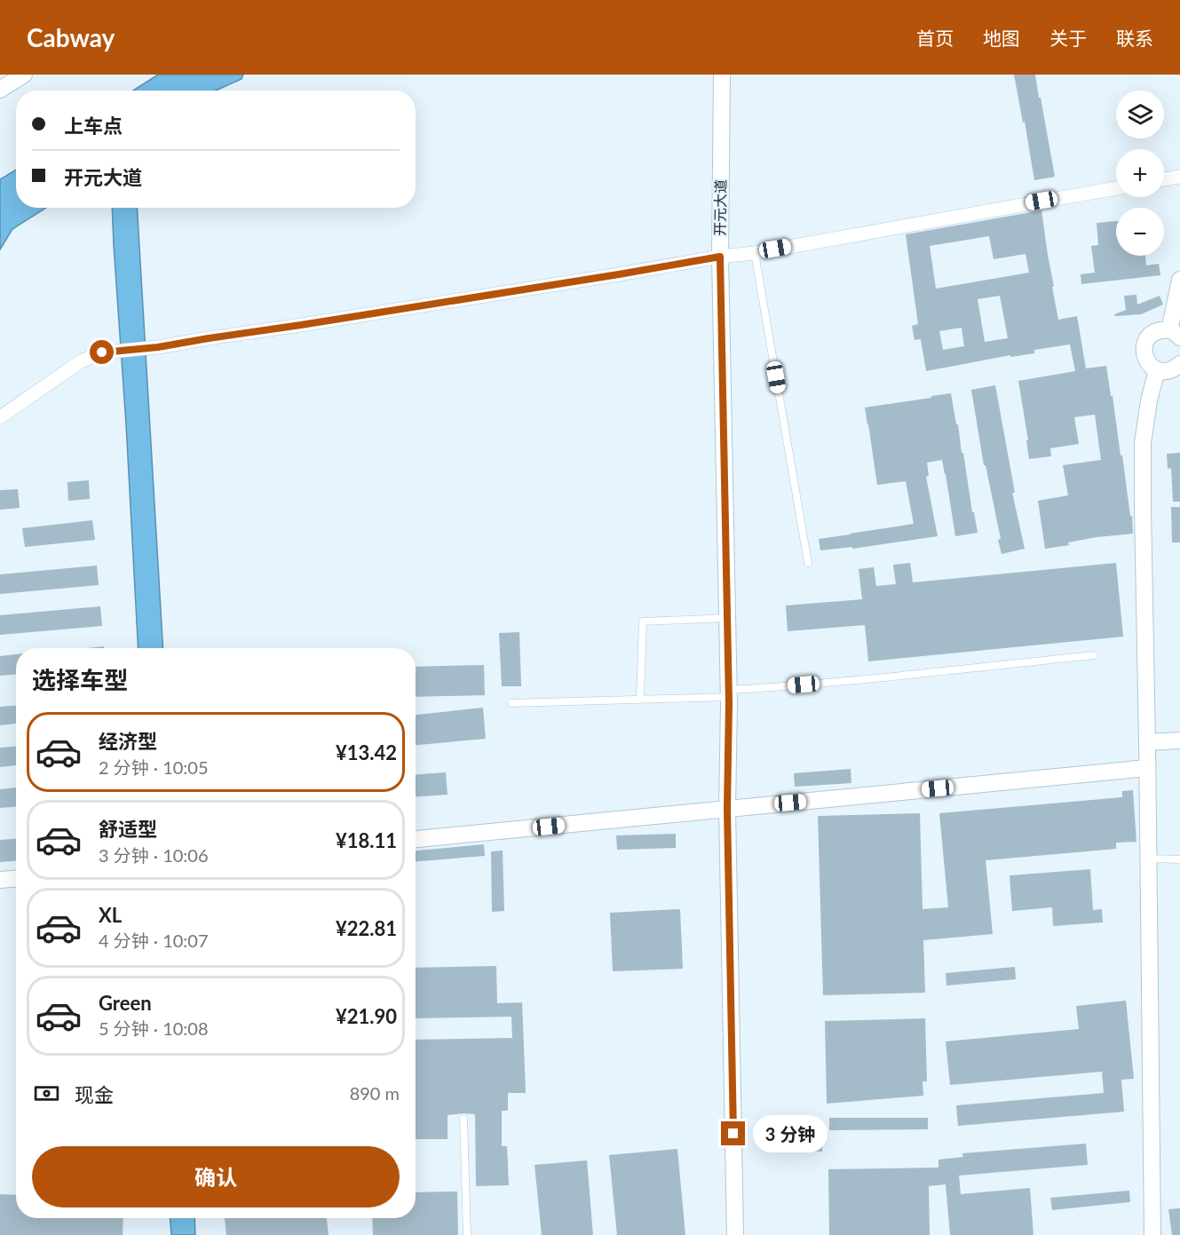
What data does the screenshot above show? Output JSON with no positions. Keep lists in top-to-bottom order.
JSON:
{
  "streets": {
    "street": ["开元大道"]
  },
  "page": {
    "header": "Cabway",
    "nav": [
      "首页",
      "地图",
      "关于",
      "联系"
    ],
    "map_buttons": ["+", "−"],
    "banner": ["上车点", "开元大道"],
    "heading": "选择车型",
    "list": [
      {
        "name": "经济型",
        "note": "2 分钟 · 10:05",
        "value": "¥13.42"
      },
      {
        "name": "舒适型",
        "note": "3 分钟 · 10:06",
        "value": "¥18.11"
      },
      {
        "name": "XL",
        "note": "4 分钟 · 10:07",
        "value": "¥22.81"
      },
      {
        "name": "Green",
        "note": "5 分钟 · 10:08",
        "value": "¥21.90"
      }
    ],
    "pay": ["现金", "890 m"],
    "bubble": "3 分钟",
    "buttons": "确认"
  }
}
